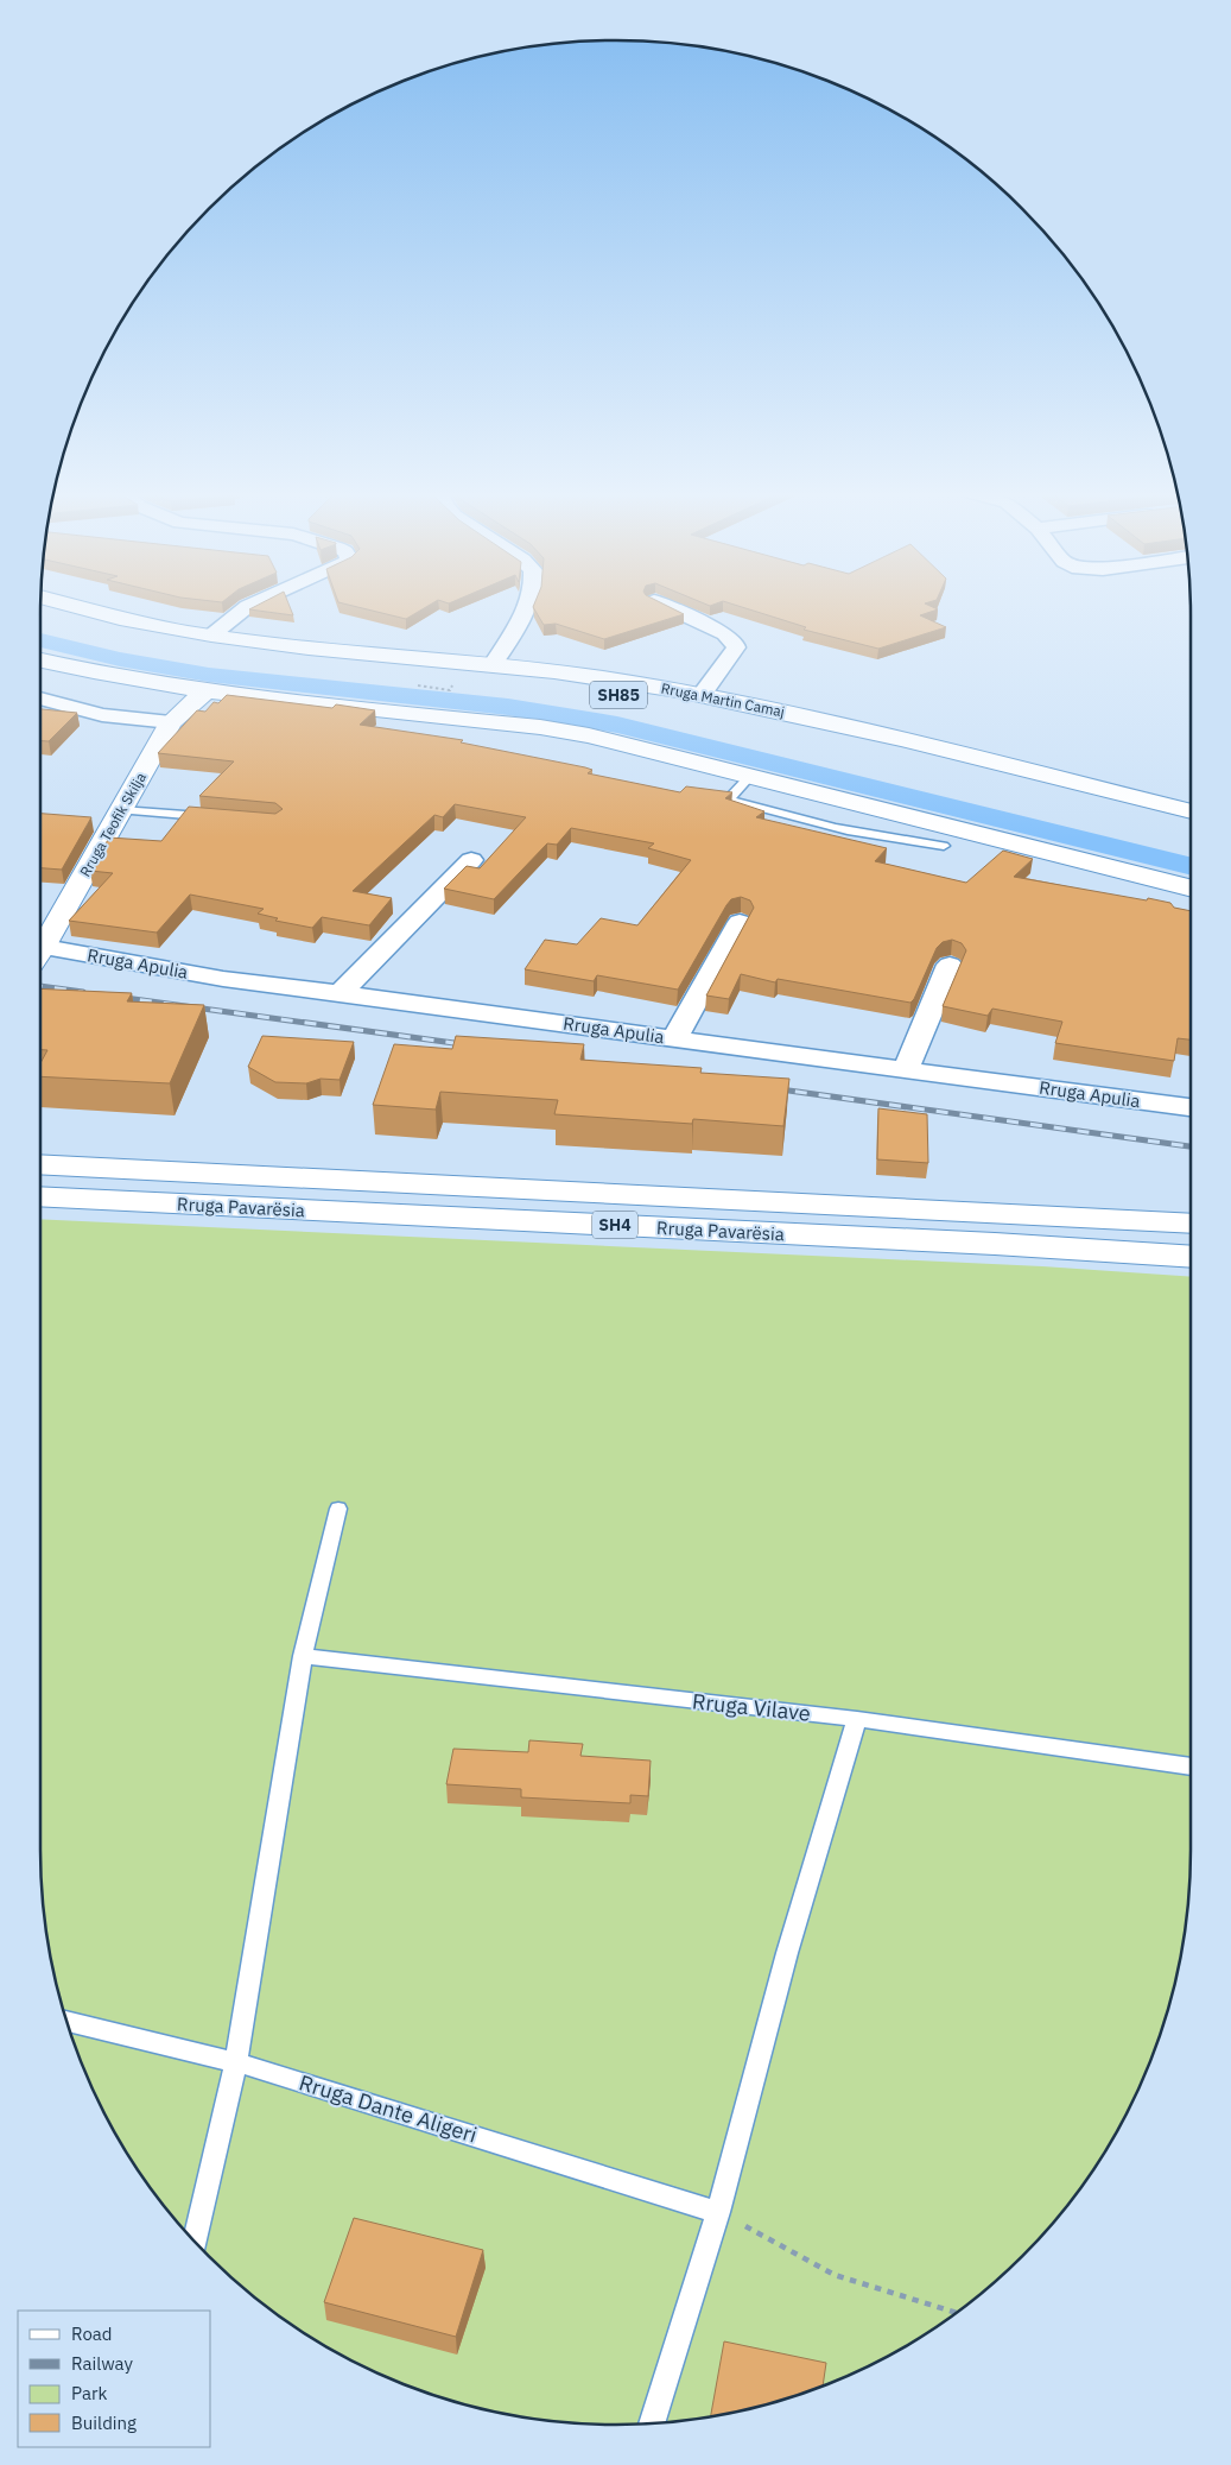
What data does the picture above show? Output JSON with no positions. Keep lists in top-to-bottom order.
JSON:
{
  "streets": {
    "main road": [
      "SH85",
      "Rruga Martin Camaj",
      "Rruga Teofik Skilja",
      "Rruga Pavarësia",
      "SH4"
    ],
    "street": ["Rruga Apulia"],
    "lane": ["Rruga Vilave", "Rruga Dante Aligeri"]
  },
  "legend": [
    "Road",
    "Railway",
    "Park",
    "Building"
  ]
}
